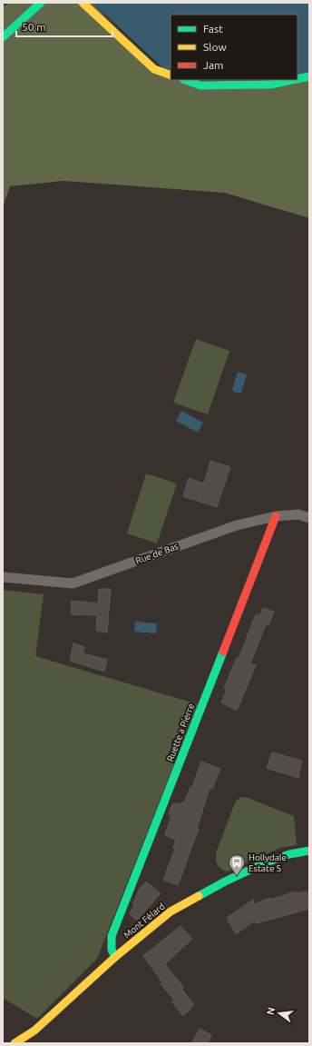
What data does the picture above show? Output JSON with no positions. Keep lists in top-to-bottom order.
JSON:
{
  "streets": {
    "street": ["Rue de Bas", "Ruette a Pierre", "Mont Félard"]
  },
  "crossings": [
    ["Rue de Bas", "Ruette a Pierre"],
    ["Ruette a Pierre", "Mont Félard"]
  ],
  "places": {
    "bus stop": ["Hollydale Estate S"]
  },
  "legend": ["Fast", "Slow", "Jam"],
  "scale_bar": "50 m",
  "north": "left"
}
